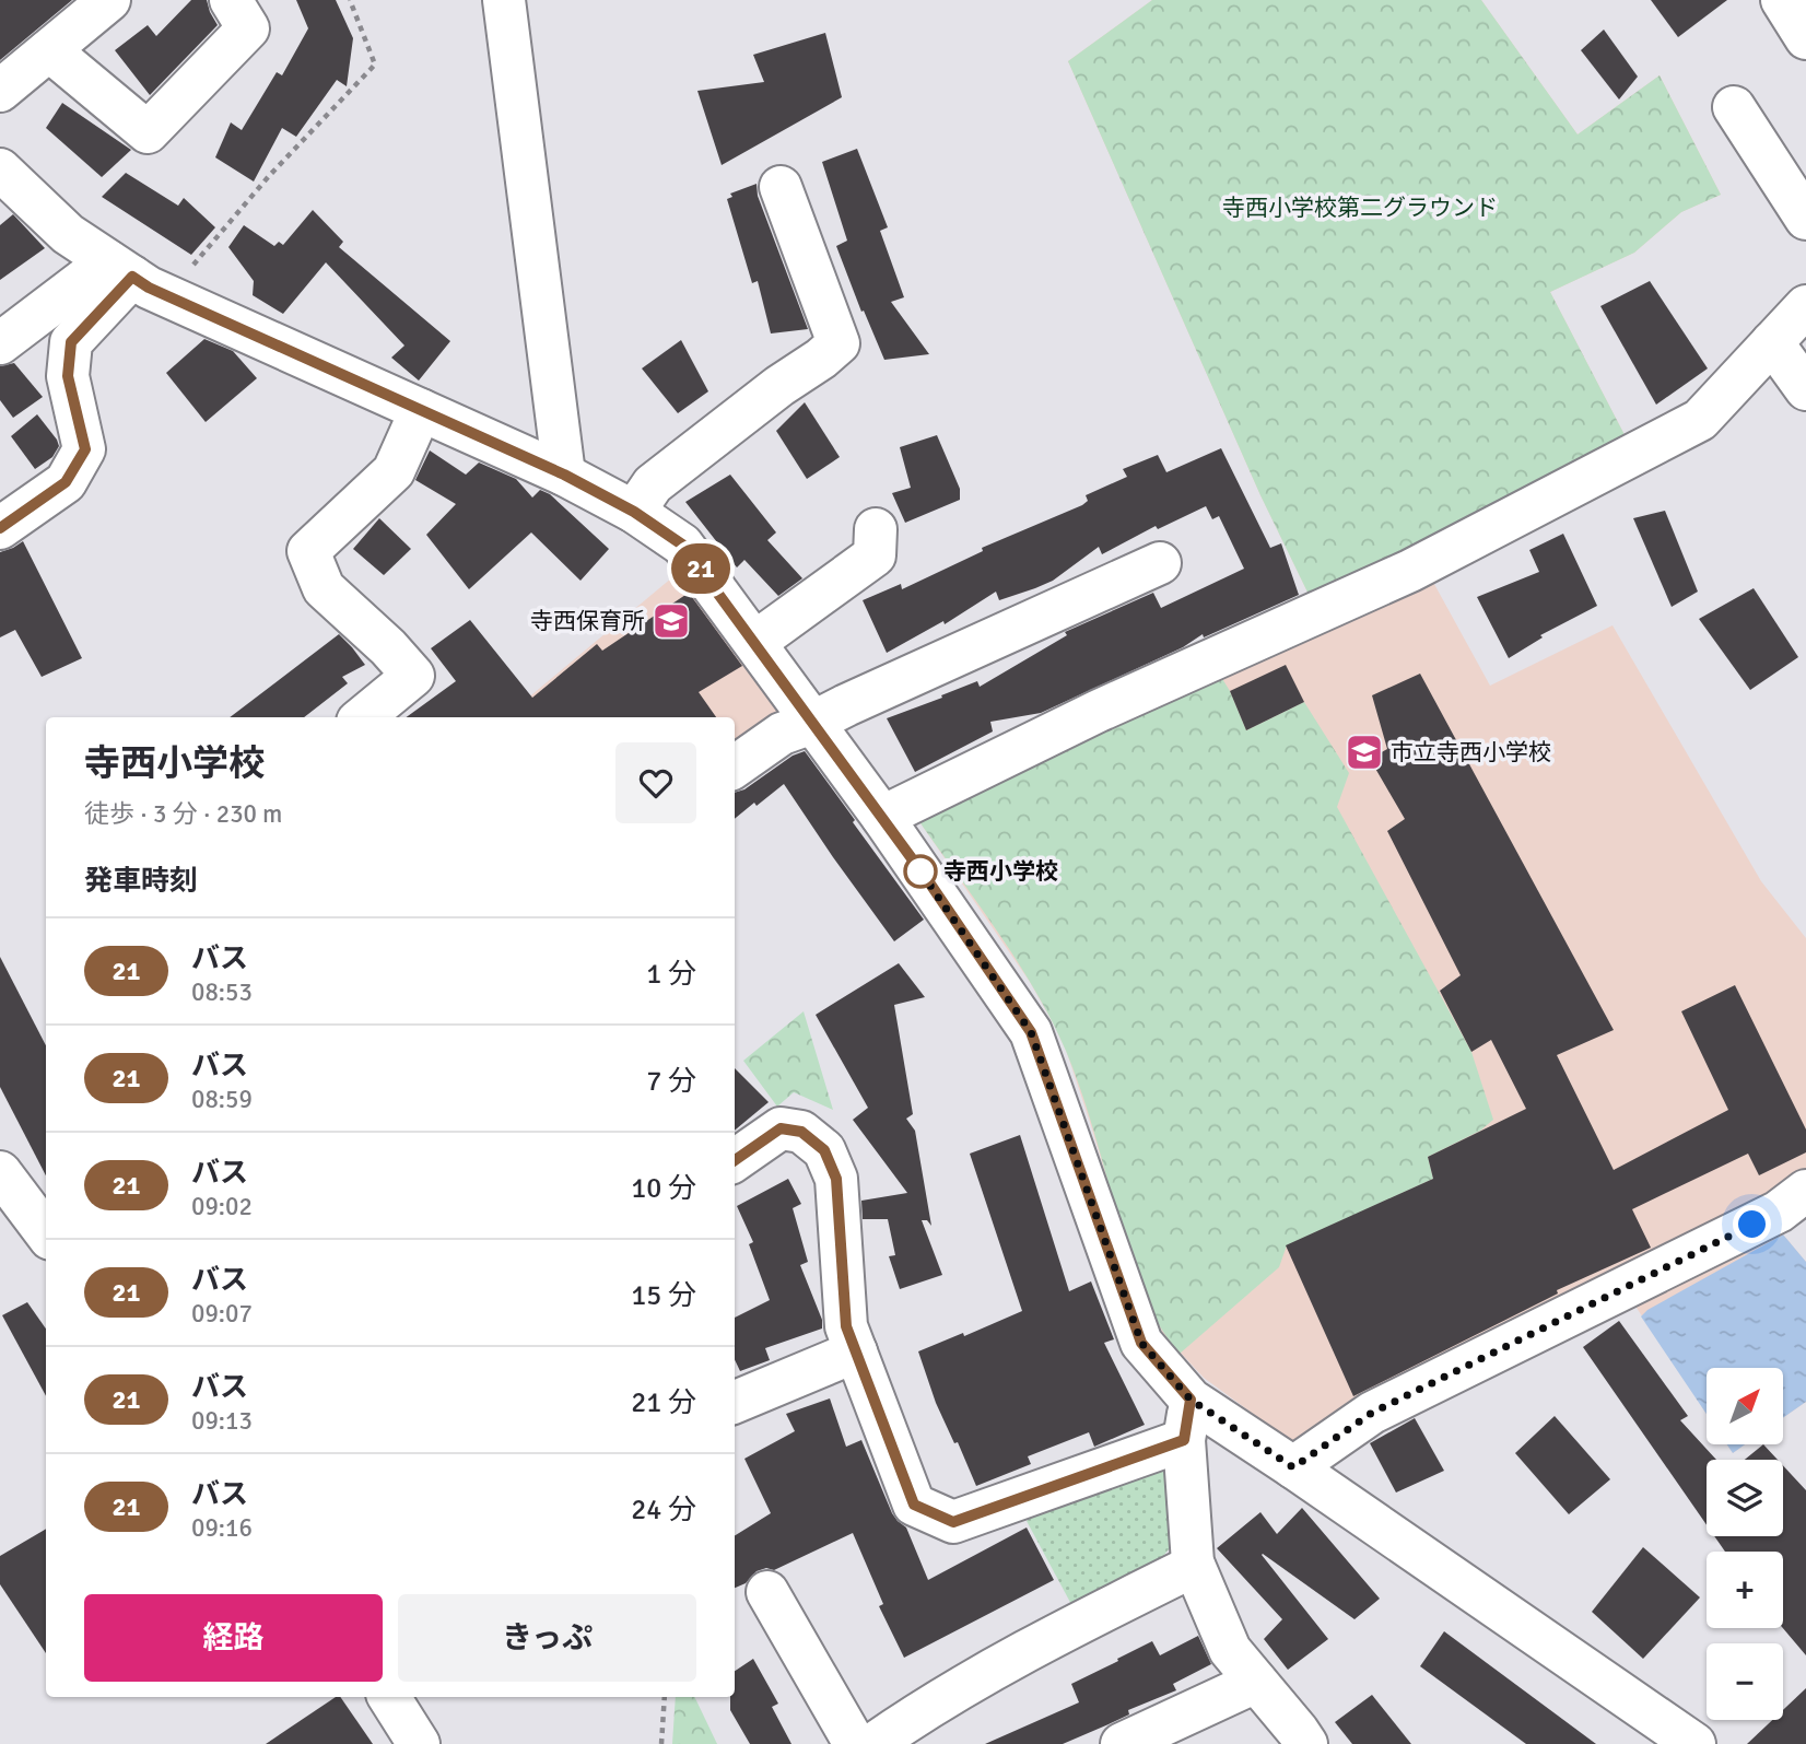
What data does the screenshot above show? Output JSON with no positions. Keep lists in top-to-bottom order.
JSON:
{
  "parks": ["寺西小学校第二グラウンド"],
  "places": {
    "school or university": ["寺西保育所", "市立寺西小学校"],
    "other": ["寺西小学校"]
  },
  "lines": ["bus line 21"],
  "north": "top right",
  "page": {
    "on_map": "21",
    "heading": [
      ["寺西小学校", "徒歩 · 3 分 · 230 m"],
      "発車時刻"
    ],
    "list": [
      {
        "mark": "21",
        "name": "バス",
        "note": "08:53",
        "value": "1 分"
      },
      {
        "mark": "21",
        "name": "バス",
        "note": "08:59",
        "value": "7 分"
      },
      {
        "mark": "21",
        "name": "バス",
        "note": "09:02",
        "value": "10 分"
      },
      {
        "mark": "21",
        "name": "バス",
        "note": "09:07",
        "value": "15 分"
      },
      {
        "mark": "21",
        "name": "バス",
        "note": "09:13",
        "value": "21 分"
      },
      {
        "mark": "21",
        "name": "バス",
        "note": "09:16",
        "value": "24 分"
      }
    ],
    "map_buttons": ["+", "−"],
    "buttons": ["経路", "きっぷ"]
  }
}
